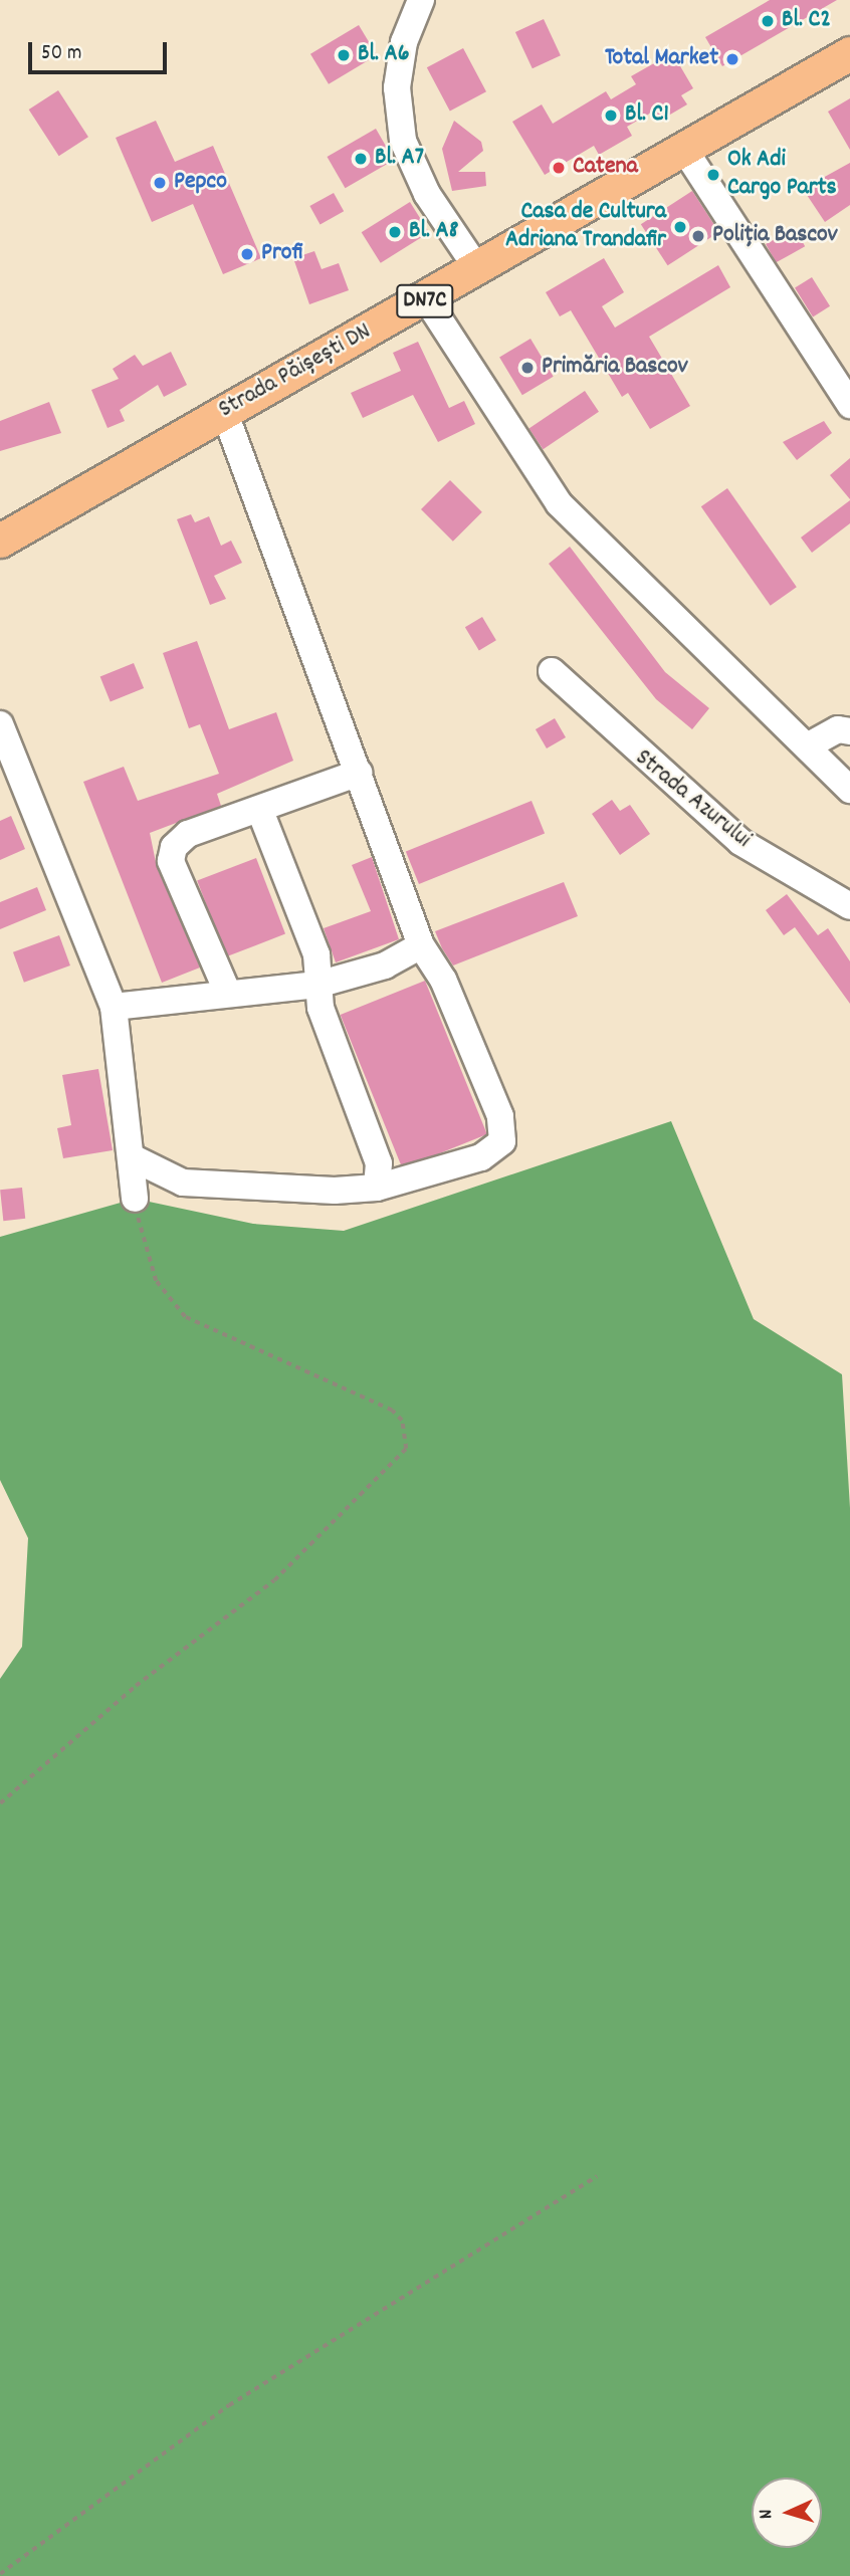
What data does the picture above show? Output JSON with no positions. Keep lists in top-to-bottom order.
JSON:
{
  "streets": {
    "main road": ["DN7C", "Strada Păișești DN"],
    "street": ["Strada Azurului"]
  },
  "places": [
    "Bl. C2",
    "Bl. A6",
    "Total Market",
    "Bl. C1",
    "Bl. A7",
    "Catena",
    "Ok Adi Cargo Parts",
    "Pepco",
    "Casa de Cultura Adriana Trandafir",
    "Bl. A8",
    "Poliția Bascov",
    "Profi",
    "Primăria Bascov"
  ],
  "scale_bar": "50 m",
  "north": "left"
}
